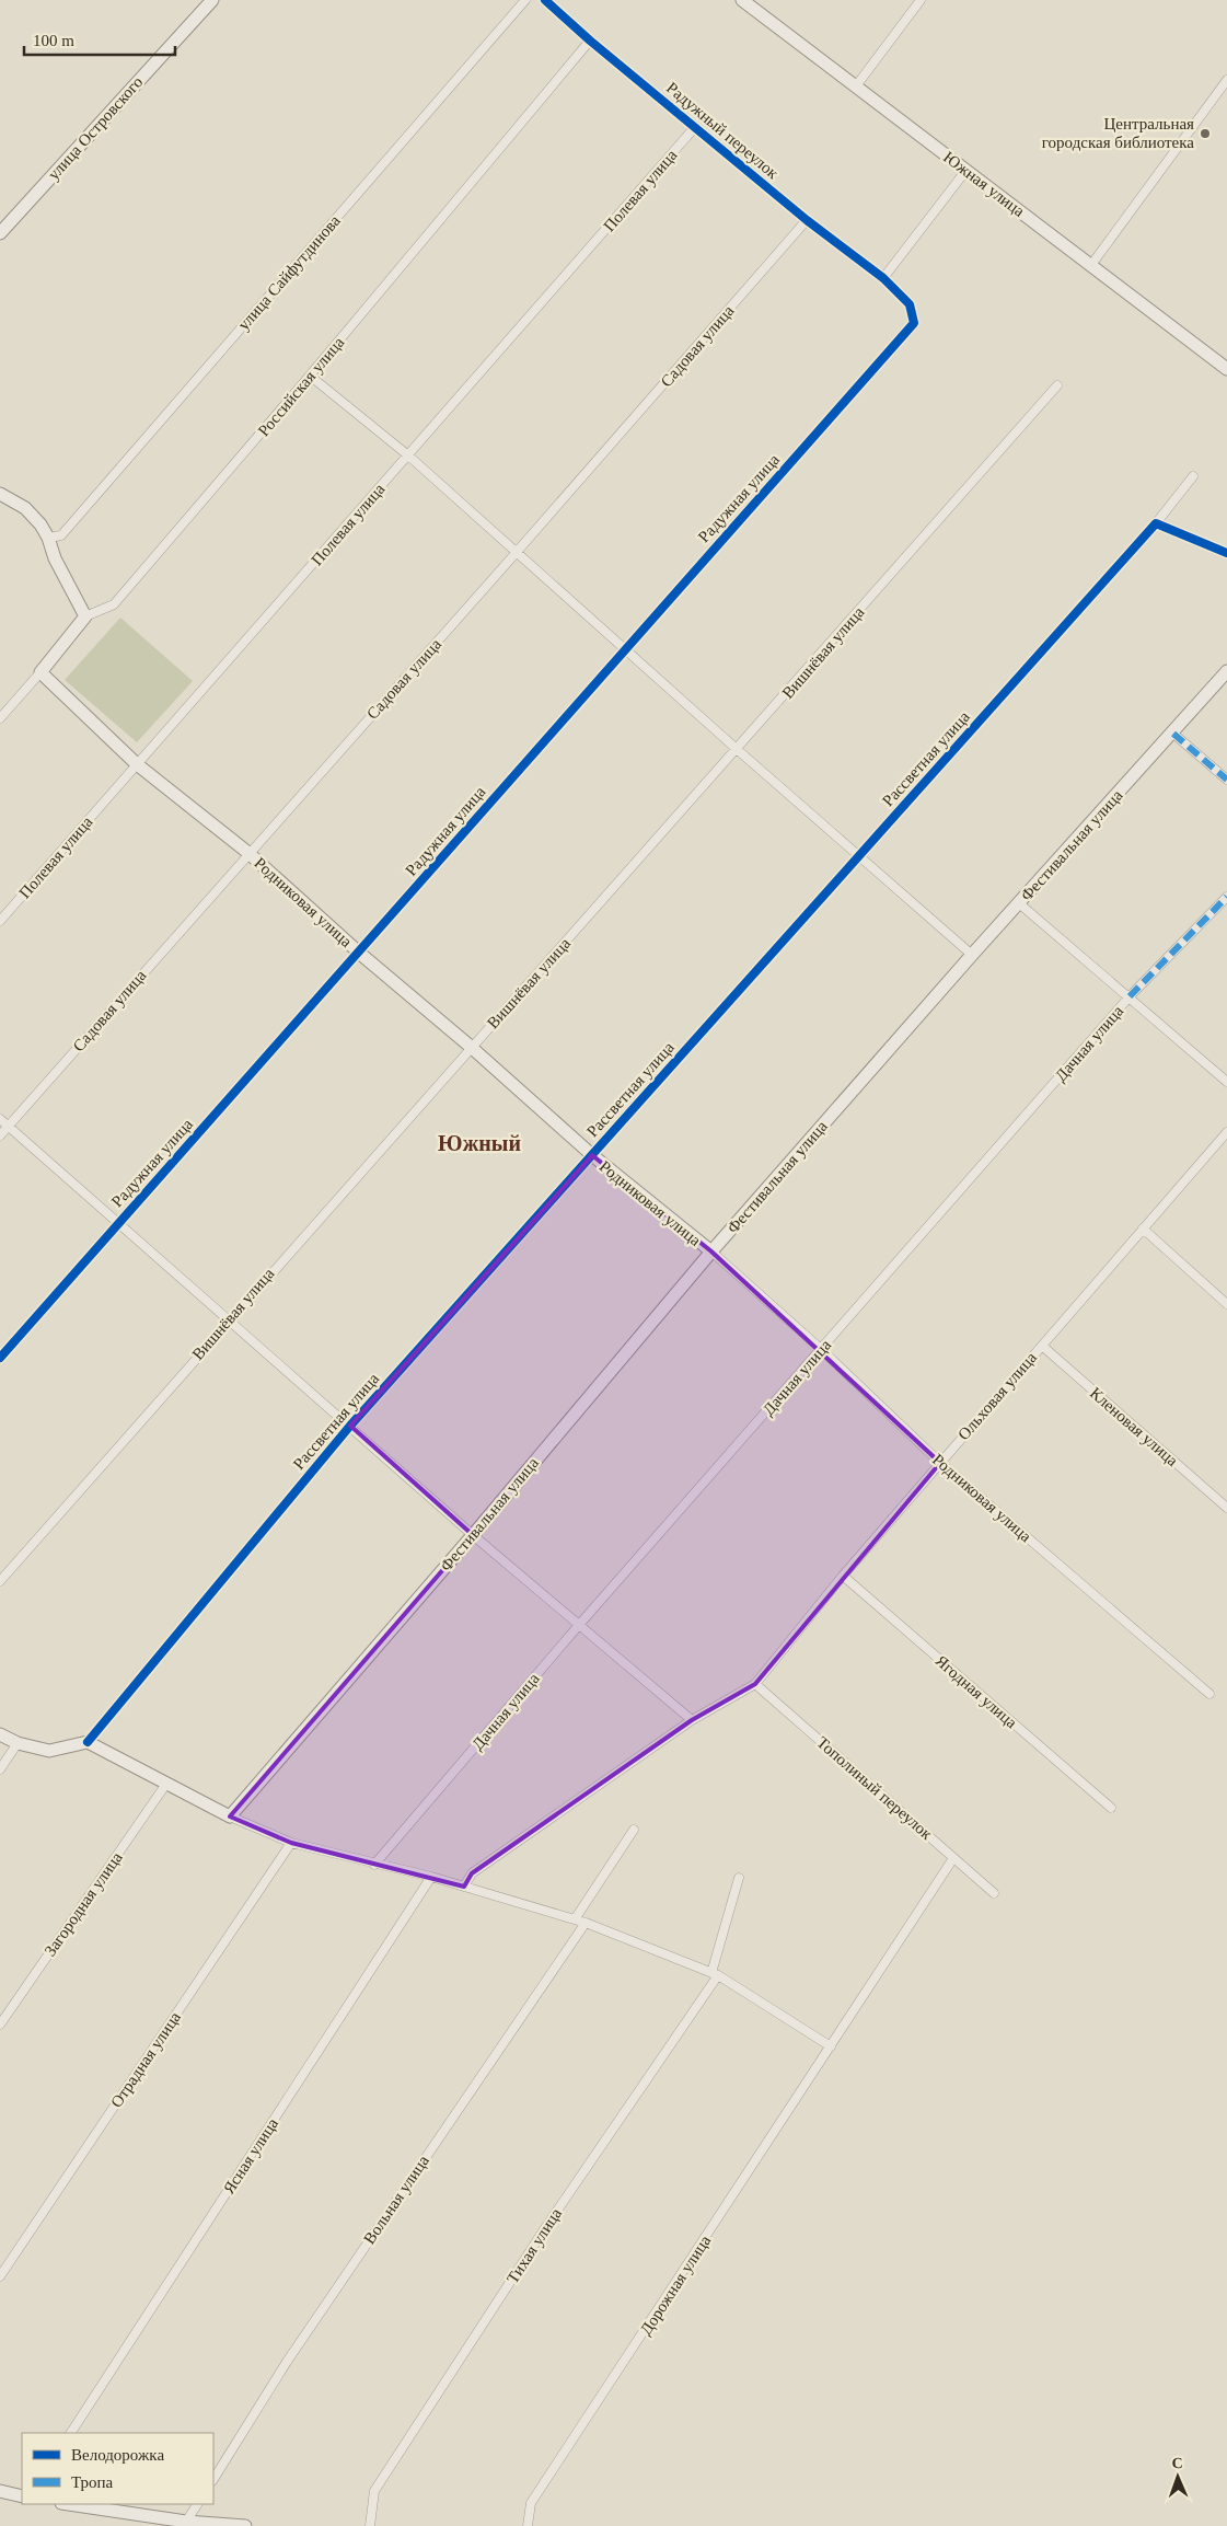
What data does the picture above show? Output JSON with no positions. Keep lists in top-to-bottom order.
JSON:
{
  "streets": {
    "street": [
      "улица Островского",
      "Радужный переулок",
      "Южная улица",
      "Полевая улица",
      "улица Сайфутдинова",
      "Садовая улица",
      "Российская улица",
      "Радужная улица",
      "Вишнёвая улица",
      "Рассветная улица",
      "Фестивальная улица",
      "Родниковая улица",
      "Дачная улица",
      "Ольховая улица",
      "Кленовая улица",
      "Ягодная улица",
      "Тополиный переулок",
      "Загородная улица",
      "Отрадная улица",
      "Ясная улица",
      "Вольная улица",
      "Тихая улица",
      "Дорожная улица"
    ]
  },
  "crossings": [
    ["Радужный переулок", "Полевая улица"],
    ["Радужный переулок", "Садовая улица"],
    ["Радужный переулок", "Российская улица"],
    ["Радужный переулок", "Радужная улица"],
    ["Полевая улица", "Родниковая улица"],
    ["Садовая улица", "Родниковая улица"],
    ["Российская улица", "Родниковая улица"],
    ["Радужная улица", "Родниковая улица"],
    ["Вишнёвая улица", "Родниковая улица"],
    ["Рассветная улица", "Родниковая улица"],
    ["Фестивальная улица", "Родниковая улица"],
    ["Родниковая улица", "Дачная улица"],
    ["Родниковая улица", "Ольховая улица"],
    ["Ольховая улица", "Кленовая улица"],
    ["Ольховая улица", "Ягодная улица"],
    ["Ольховая улица", "Тополиный переулок"],
    ["Тополиный переулок", "Дорожная улица"]
  ],
  "districts": ["Южный"],
  "places": ["Центральная городская библиотека"],
  "legend": ["Велодорожка", "Тропа"],
  "scale_bar": "100 m",
  "north": "top"
}
